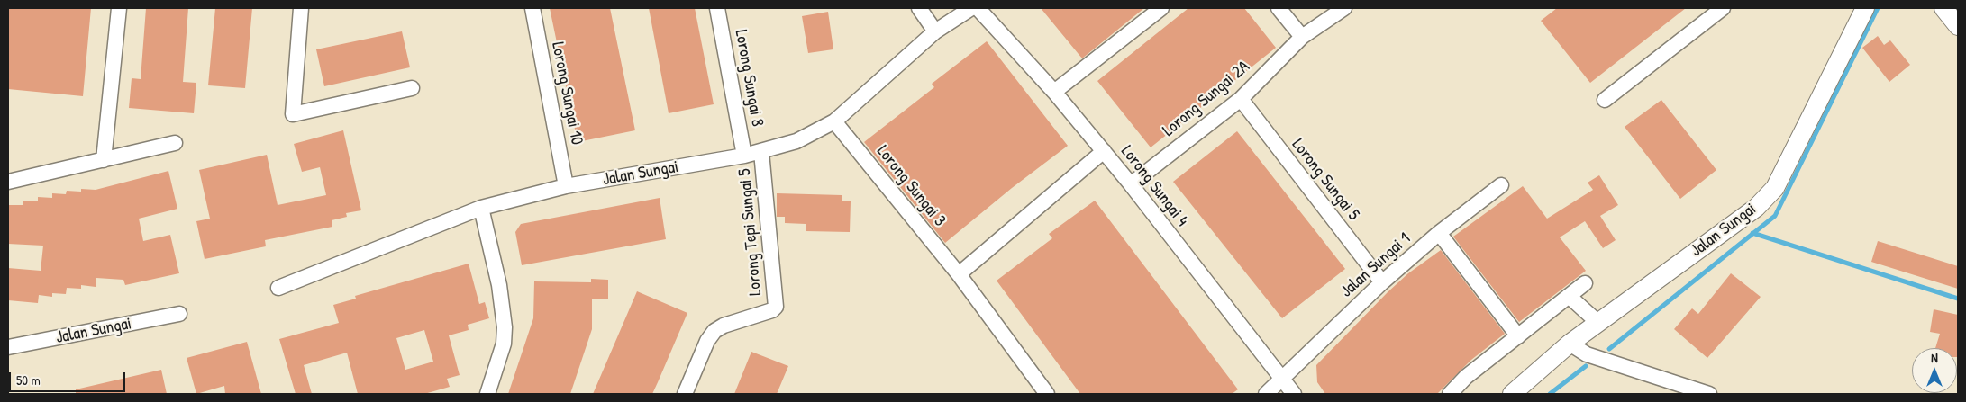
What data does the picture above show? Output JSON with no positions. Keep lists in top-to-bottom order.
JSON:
{
  "streets": {
    "street": [
      "Lorong Sungai 8",
      "Lorong Sungai 10",
      "Lorong Sungai 2A",
      "Jalan Sungai",
      "Lorong Sungai 5",
      "Lorong Sungai 3",
      "Lorong Sungai 4",
      "Lorong Tepi Sungai 5",
      "Jalan Sungai 1"
    ]
  },
  "crossings": [
    ["Lorong Sungai 8", "Jalan Sungai"],
    ["Lorong Sungai 10", "Jalan Sungai"],
    ["Lorong Sungai 2A", "Lorong Sungai 5"],
    ["Lorong Sungai 2A", "Lorong Sungai 4"],
    ["Jalan Sungai", "Lorong Sungai 3"],
    ["Jalan Sungai", "Lorong Tepi Sungai 5"],
    ["Lorong Sungai 5", "Jalan Sungai 1"],
    ["Lorong Sungai 4", "Jalan Sungai 1"]
  ],
  "scale_bar": "50 m",
  "north": "top"
}
